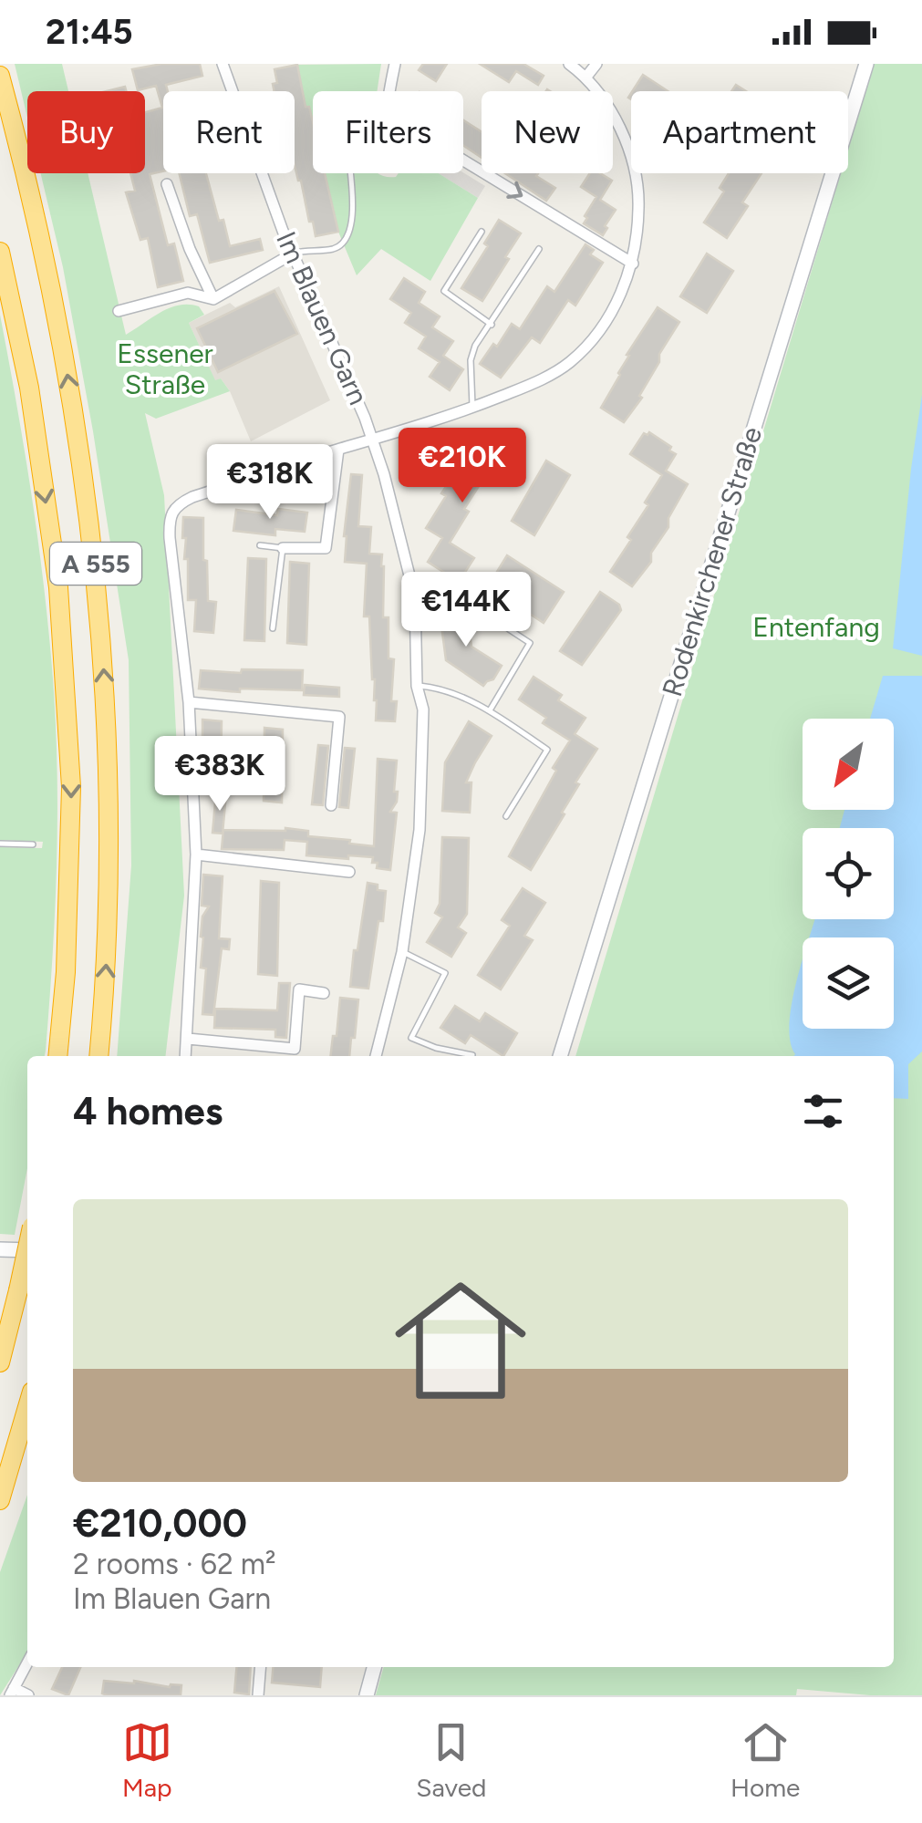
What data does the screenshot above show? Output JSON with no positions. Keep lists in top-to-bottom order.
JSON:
{
  "streets": {
    "highway": ["A 555"],
    "main road": ["Rodenkirchener Straße"],
    "street": ["Im Blauen Garn"]
  },
  "parks": ["Essener Straße", "Entenfang"],
  "north": "bottom left",
  "page": {
    "status": "21:45",
    "chip": [
      "Buy",
      "Rent",
      "Filters",
      "New",
      "Apartment"
    ],
    "price": [
      "€210K",
      "€318K",
      "€144K",
      "€383K"
    ],
    "heading": "4 homes",
    "list": [
      {
        "name": "€210,000",
        "note": "2 rooms · 62 m² · Im Blauen Garn"
      }
    ],
    "tabs": ["Map", "Saved", "Home"]
  }
}
